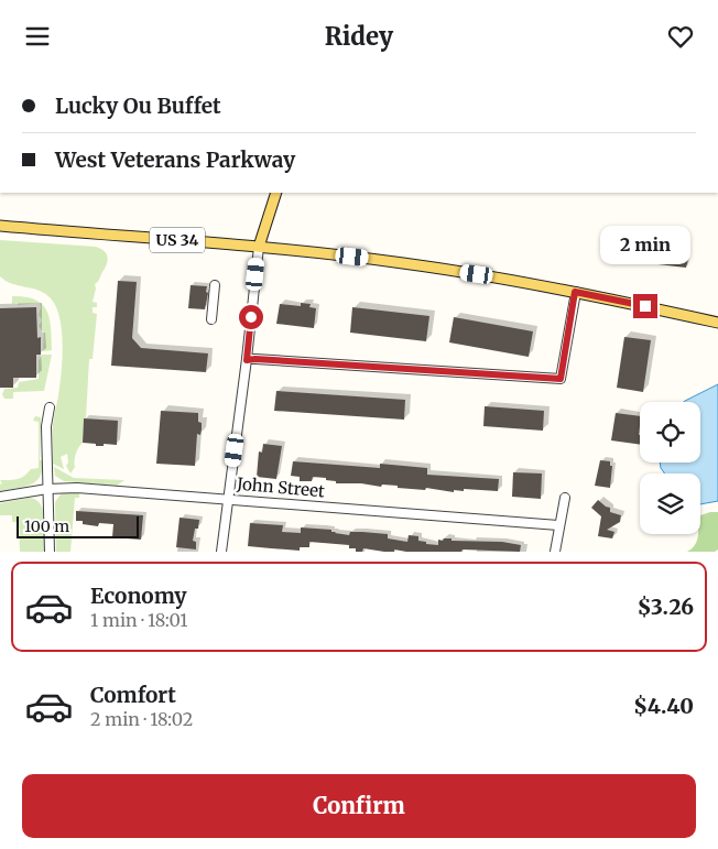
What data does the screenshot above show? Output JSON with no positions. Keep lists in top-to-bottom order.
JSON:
{
  "streets": {
    "main road": ["US 34"],
    "street": ["John Street"]
  },
  "scale_bar": "100 m",
  "page": {
    "header": "Ridey",
    "banner": ["Lucky Ou Buffet", "West Veterans Parkway"],
    "bubble": "2 min",
    "scale": "100 m",
    "list": [
      {
        "name": "Economy",
        "note": "1 min · 18:01",
        "value": "$3.26"
      },
      {
        "name": "Comfort",
        "note": "2 min · 18:02",
        "value": "$4.40"
      }
    ],
    "buttons": "Confirm"
  }
}
